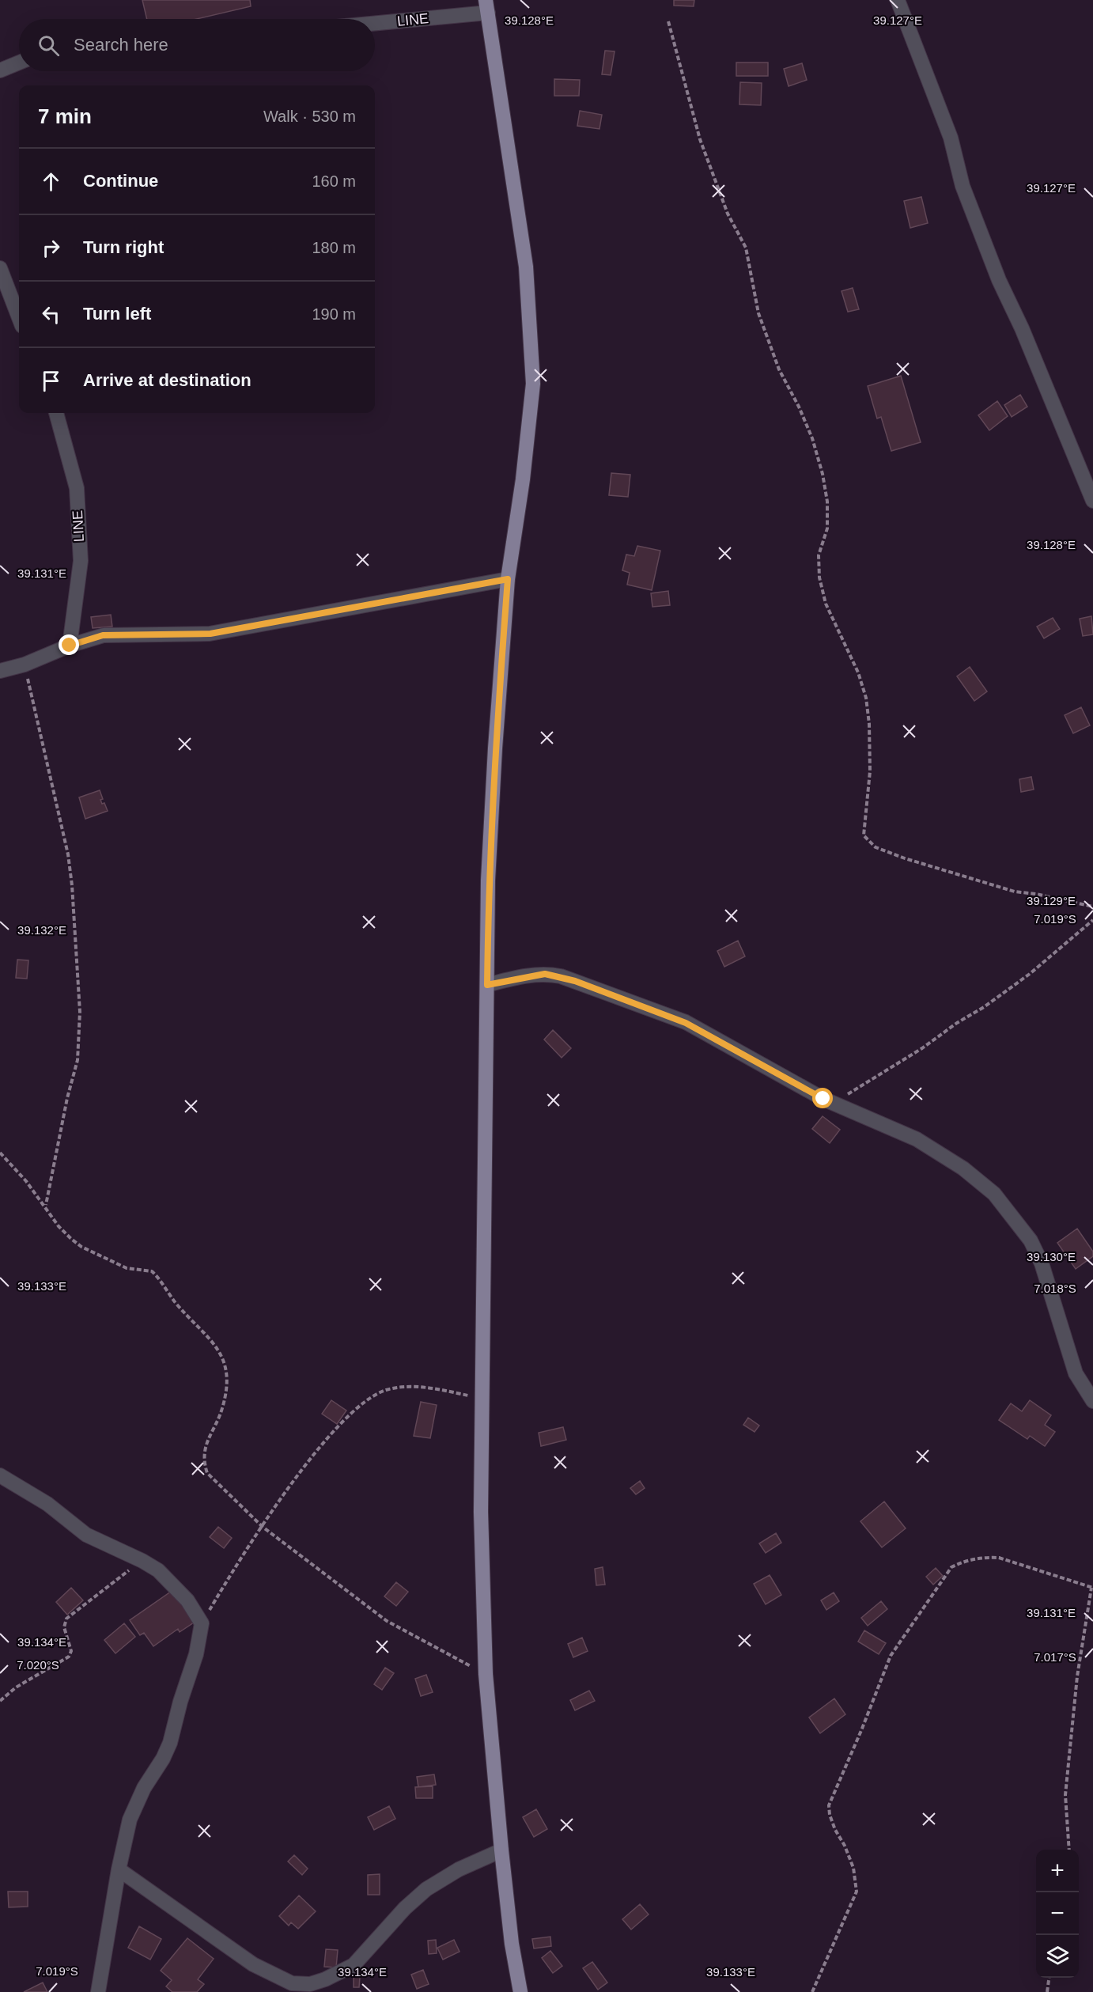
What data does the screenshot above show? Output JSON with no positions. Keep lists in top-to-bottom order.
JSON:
{
  "streets": {
    "street": ["LINE"]
  },
  "page": {
    "search": "Search here",
    "heading": ["7 min", "Walk · 530 m"],
    "list": [
      ["Continue", "160 m"],
      ["Turn right", "180 m"],
      ["Turn left", "190 m"],
      "Arrive at destination"
    ],
    "map_buttons": ["+", "−"]
  },
  "coordinates": [
    "39.128°E",
    "39.127°E",
    "39.131°E",
    "39.129°E",
    "7.019°S",
    "39.132°E",
    "39.130°E",
    "39.133°E",
    "7.018°S",
    "39.134°E",
    "7.017°S",
    "7.020°S"
  ]
}
